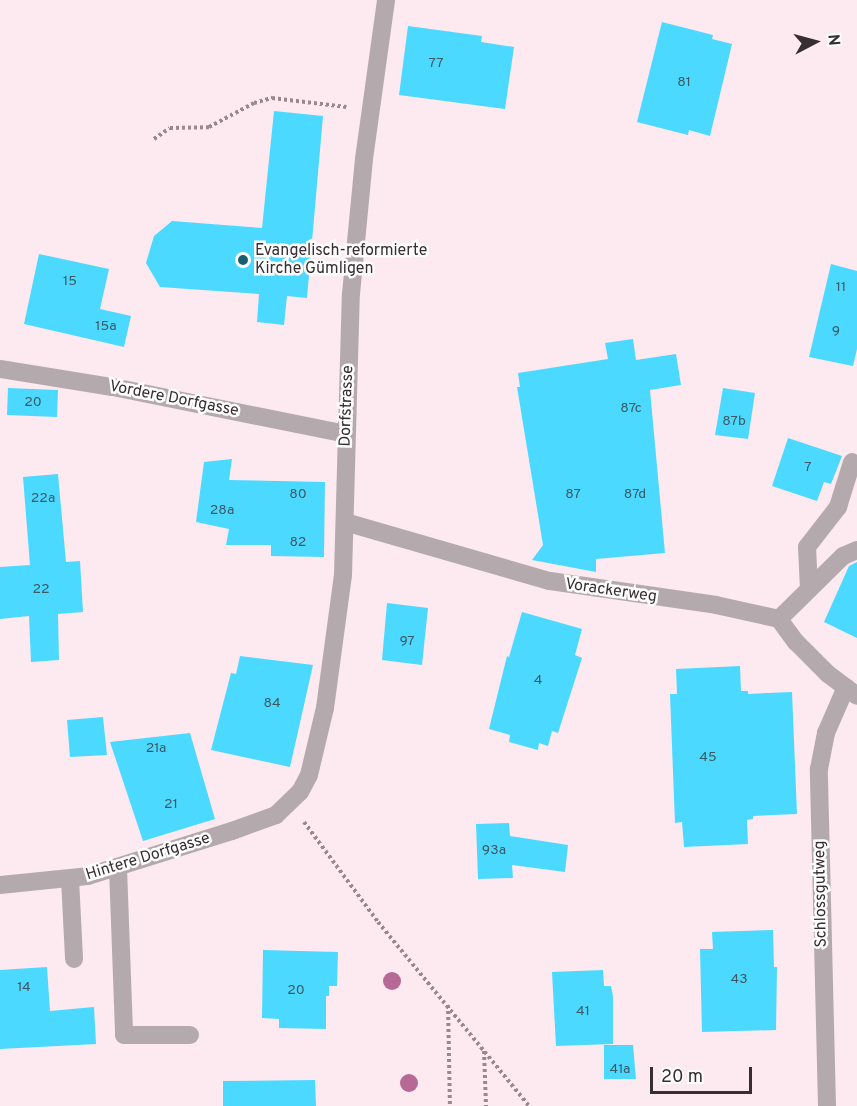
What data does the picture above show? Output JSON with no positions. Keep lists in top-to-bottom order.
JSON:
{
  "streets": {
    "street": [
      "Vordere Dorfgasse",
      "Dorfstrasse",
      "Vorackerweg",
      "Hintere Dorfgasse",
      "Schlossgutweg"
    ]
  },
  "crossings": [
    ["Vordere Dorfgasse", "Dorfstrasse"],
    ["Dorfstrasse", "Vorackerweg"],
    ["Dorfstrasse", "Hintere Dorfgasse"]
  ],
  "places": ["Evangelisch-reformierte Kirche Gümligen"],
  "house_numbers": [
    "77",
    "81",
    "15",
    "11",
    "15a",
    "9",
    "20",
    "87c",
    "87b",
    "7",
    "80",
    "87",
    "87d",
    "22a",
    "28a",
    "82",
    "22",
    "97",
    "4",
    "84",
    "21a",
    "45",
    "21",
    "93a",
    "43",
    "14",
    "20",
    "41",
    "41a"
  ],
  "scale_bar": "20 m",
  "north": "right"
}
